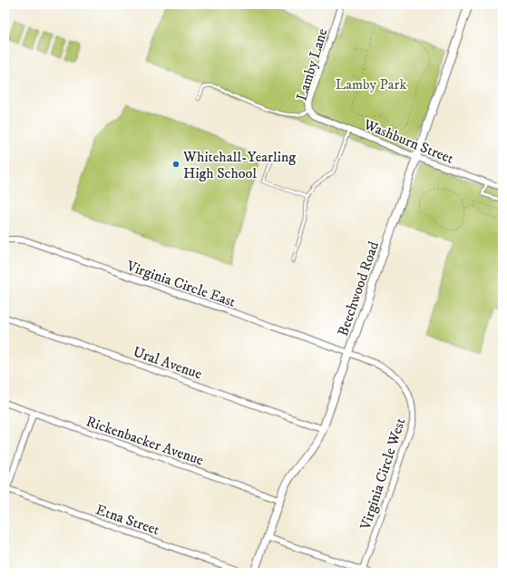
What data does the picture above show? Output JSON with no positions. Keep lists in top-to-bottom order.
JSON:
{
  "streets": {
    "street": [
      "Lamby Lane",
      "Washburn Street",
      "Virginia Circle East",
      "Beechwood Road",
      "Ural Avenue",
      "Rickenbacker Avenue",
      "Virginia Circle West",
      "Etna Street"
    ]
  },
  "crossings": [
    ["Lamby Lane", "Washburn Street"],
    ["Washburn Street", "Beechwood Road"],
    ["Virginia Circle East", "Beechwood Road"],
    ["Virginia Circle East", "Virginia Circle West"],
    ["Beechwood Road", "Ural Avenue"],
    ["Beechwood Road", "Rickenbacker Avenue"],
    ["Beechwood Road", "Virginia Circle West"]
  ],
  "parks": ["Lamby Park"],
  "places": ["Whitehall-Yearling High School"]
}
